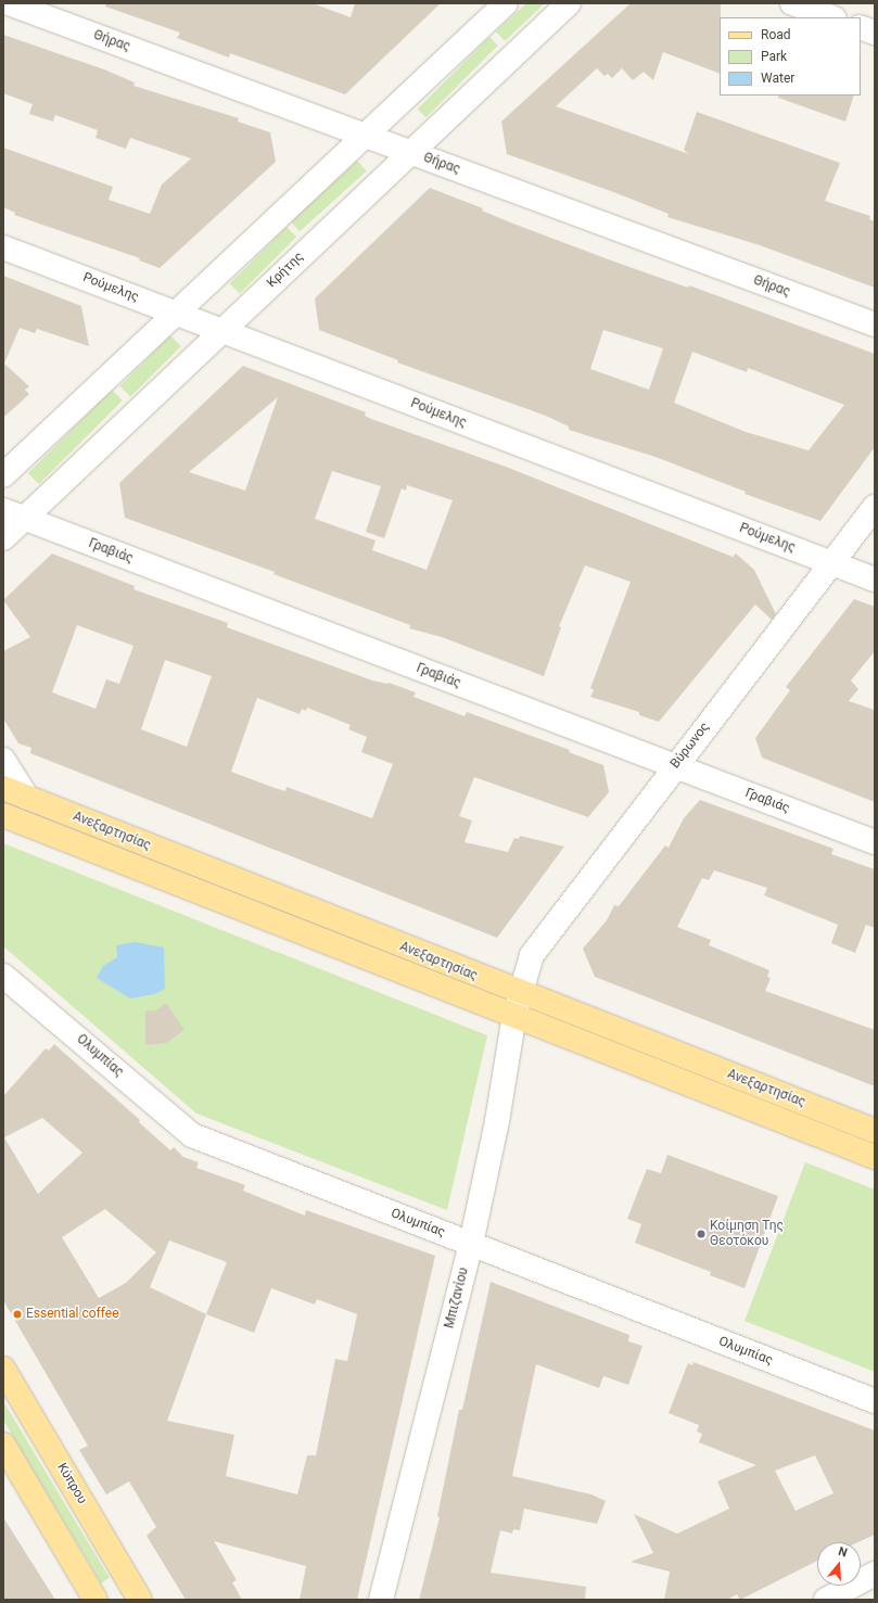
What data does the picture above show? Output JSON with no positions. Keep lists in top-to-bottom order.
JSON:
{
  "streets": {
    "main road": ["Ανεξαρτησίας", "Κύπρου"],
    "street": [
      "Θήρας",
      "Κρήτης",
      "Ρούμελης",
      "Γραβιάς",
      "Βύρωνος",
      "Ολυμπίας",
      "Μπιζανίου"
    ]
  },
  "crossings": [
    ["Θήρας", "Κρήτης"],
    ["Κρήτης", "Ρούμελης"],
    ["Κρήτης", "Γραβιάς"],
    ["Ρούμελης", "Βύρωνος"],
    ["Γραβιάς", "Βύρωνος"],
    ["Βύρωνος", "Ανεξαρτησίας"],
    ["Βύρωνος", "Μπιζανίου"],
    ["Ανεξαρτησίας", "Μπιζανίου"],
    ["Ολυμπίας", "Μπιζανίου"]
  ],
  "places": ["Κοίμηση Της Θεοτόκου", "Essential coffee"],
  "legend": ["Road", "Park", "Water"],
  "north": "top"
}
